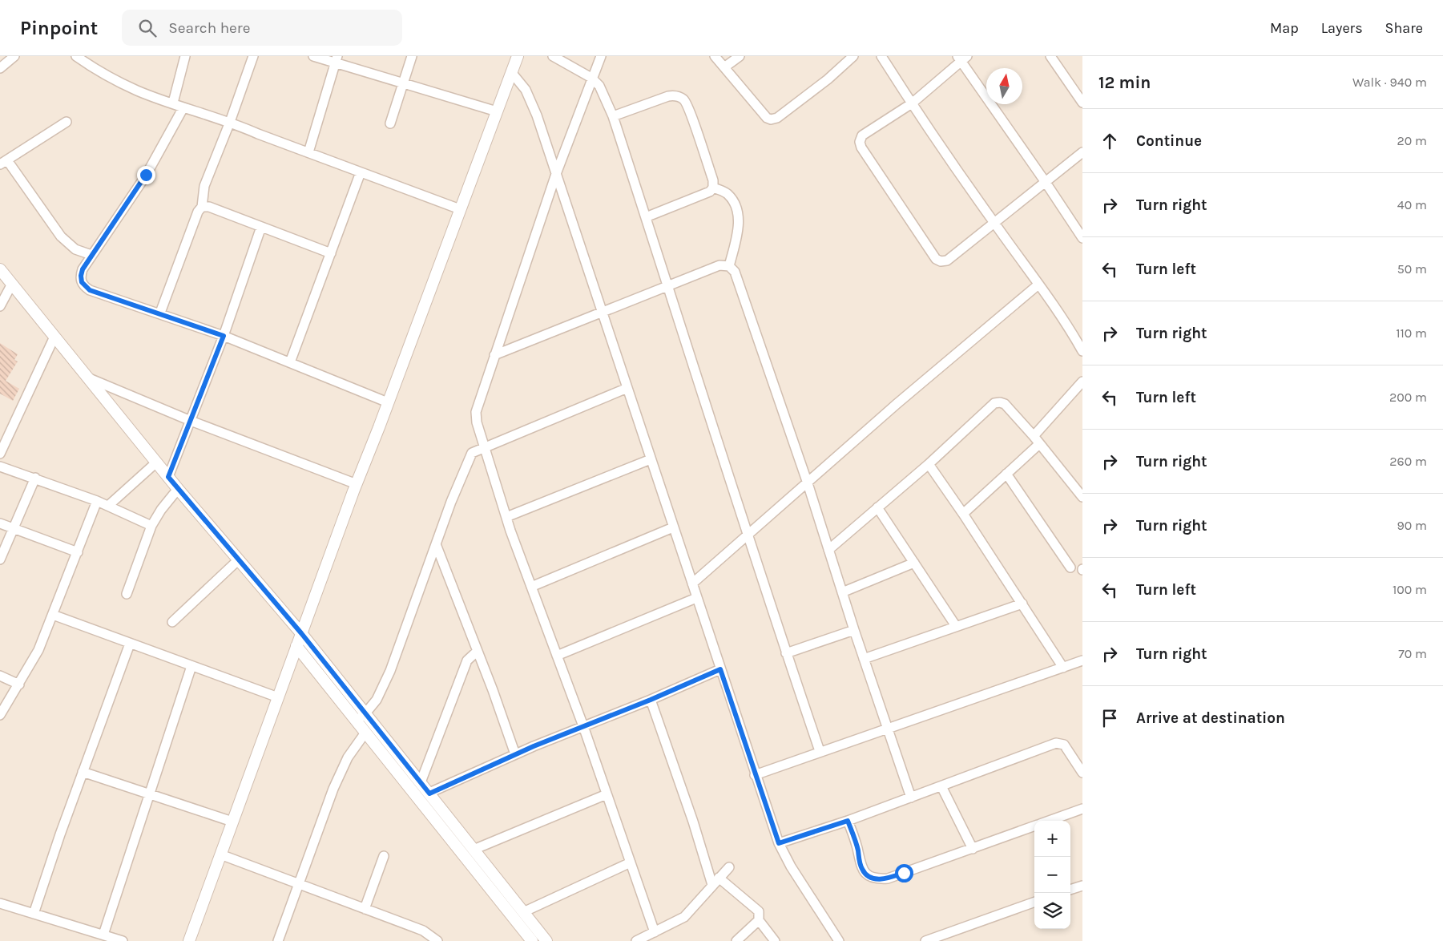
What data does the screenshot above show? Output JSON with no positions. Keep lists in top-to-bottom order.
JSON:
{
  "north": "top",
  "page": {
    "header": "Pinpoint",
    "search": "Search here",
    "nav": ["Map", "Layers", "Share"],
    "heading": ["12 min", "Walk · 940 m"],
    "list": [
      ["Continue", "20 m"],
      ["Turn right", "40 m"],
      ["Turn left", "50 m"],
      ["Turn right", "110 m"],
      ["Turn left", "200 m"],
      ["Turn right", "260 m"],
      ["Turn right", "90 m"],
      ["Turn left", "100 m"],
      ["Turn right", "70 m"],
      "Arrive at destination"
    ],
    "map_buttons": ["+", "−"]
  }
}
